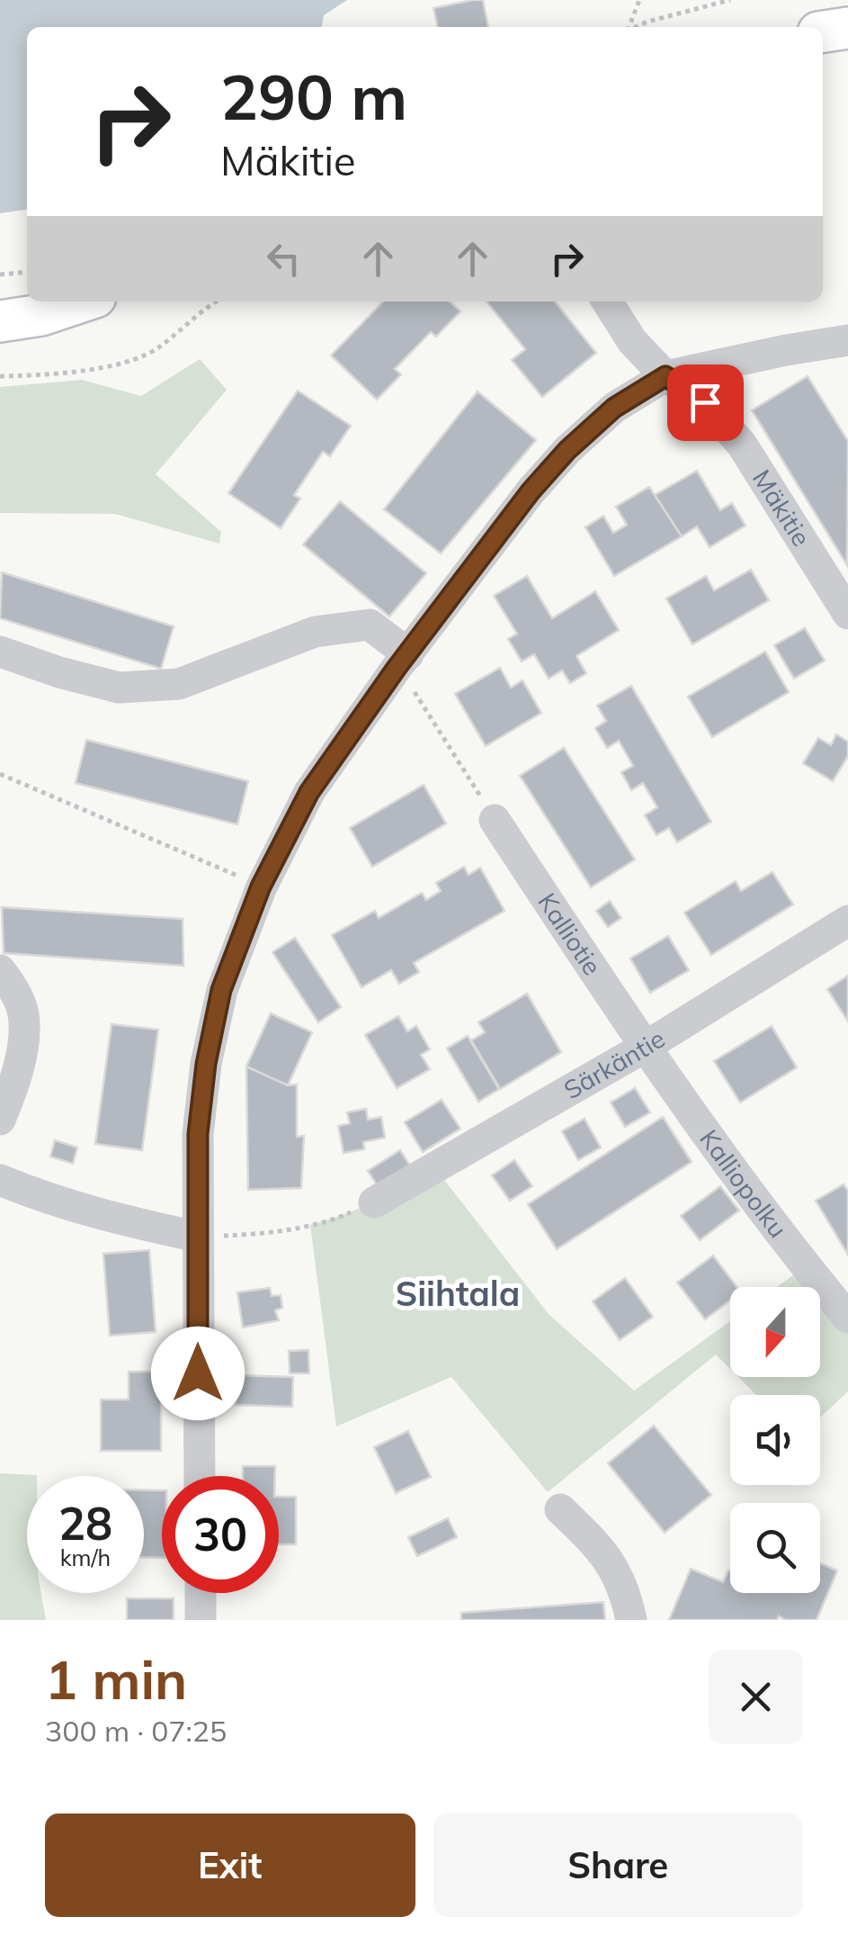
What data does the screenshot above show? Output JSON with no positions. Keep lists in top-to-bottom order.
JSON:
{
  "streets": {
    "street": [
      "Mäkitie",
      "Kalliotie",
      "Särkäntie",
      "Kalliopolku"
    ]
  },
  "crossings": [
    ["Kalliotie", "Särkäntie"],
    ["Kalliotie", "Kalliopolku"],
    ["Särkäntie", "Kalliopolku"]
  ],
  "districts": ["Siihtala"],
  "north": "bottom",
  "page": {
    "turn": ["290 m", "Mäkitie"],
    "speed": "28 km/h",
    "limit": "30",
    "heading": ["1 min", "300 m · 07:25"],
    "buttons": ["Exit", "Share"]
  }
}
